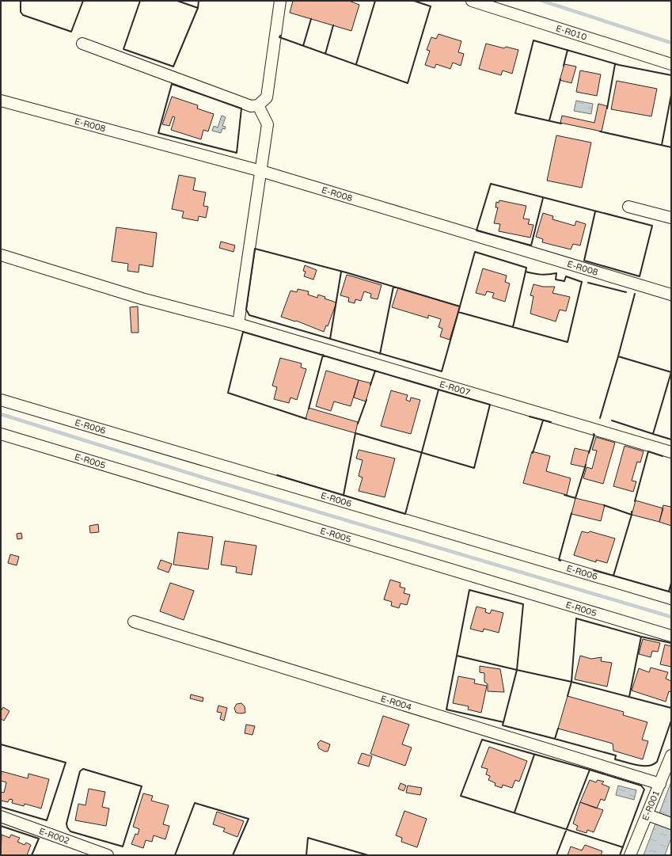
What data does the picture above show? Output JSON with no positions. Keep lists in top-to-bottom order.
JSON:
{
  "streets": {
    "street": [
      "E-R010",
      "E-R008",
      "E-R007",
      "E-R006",
      "E-R005",
      "E-R004",
      "E-R001",
      "E-R002"
    ]
  },
  "crossings": [
    ["E-R004", "E-R001"]
  ]
}
